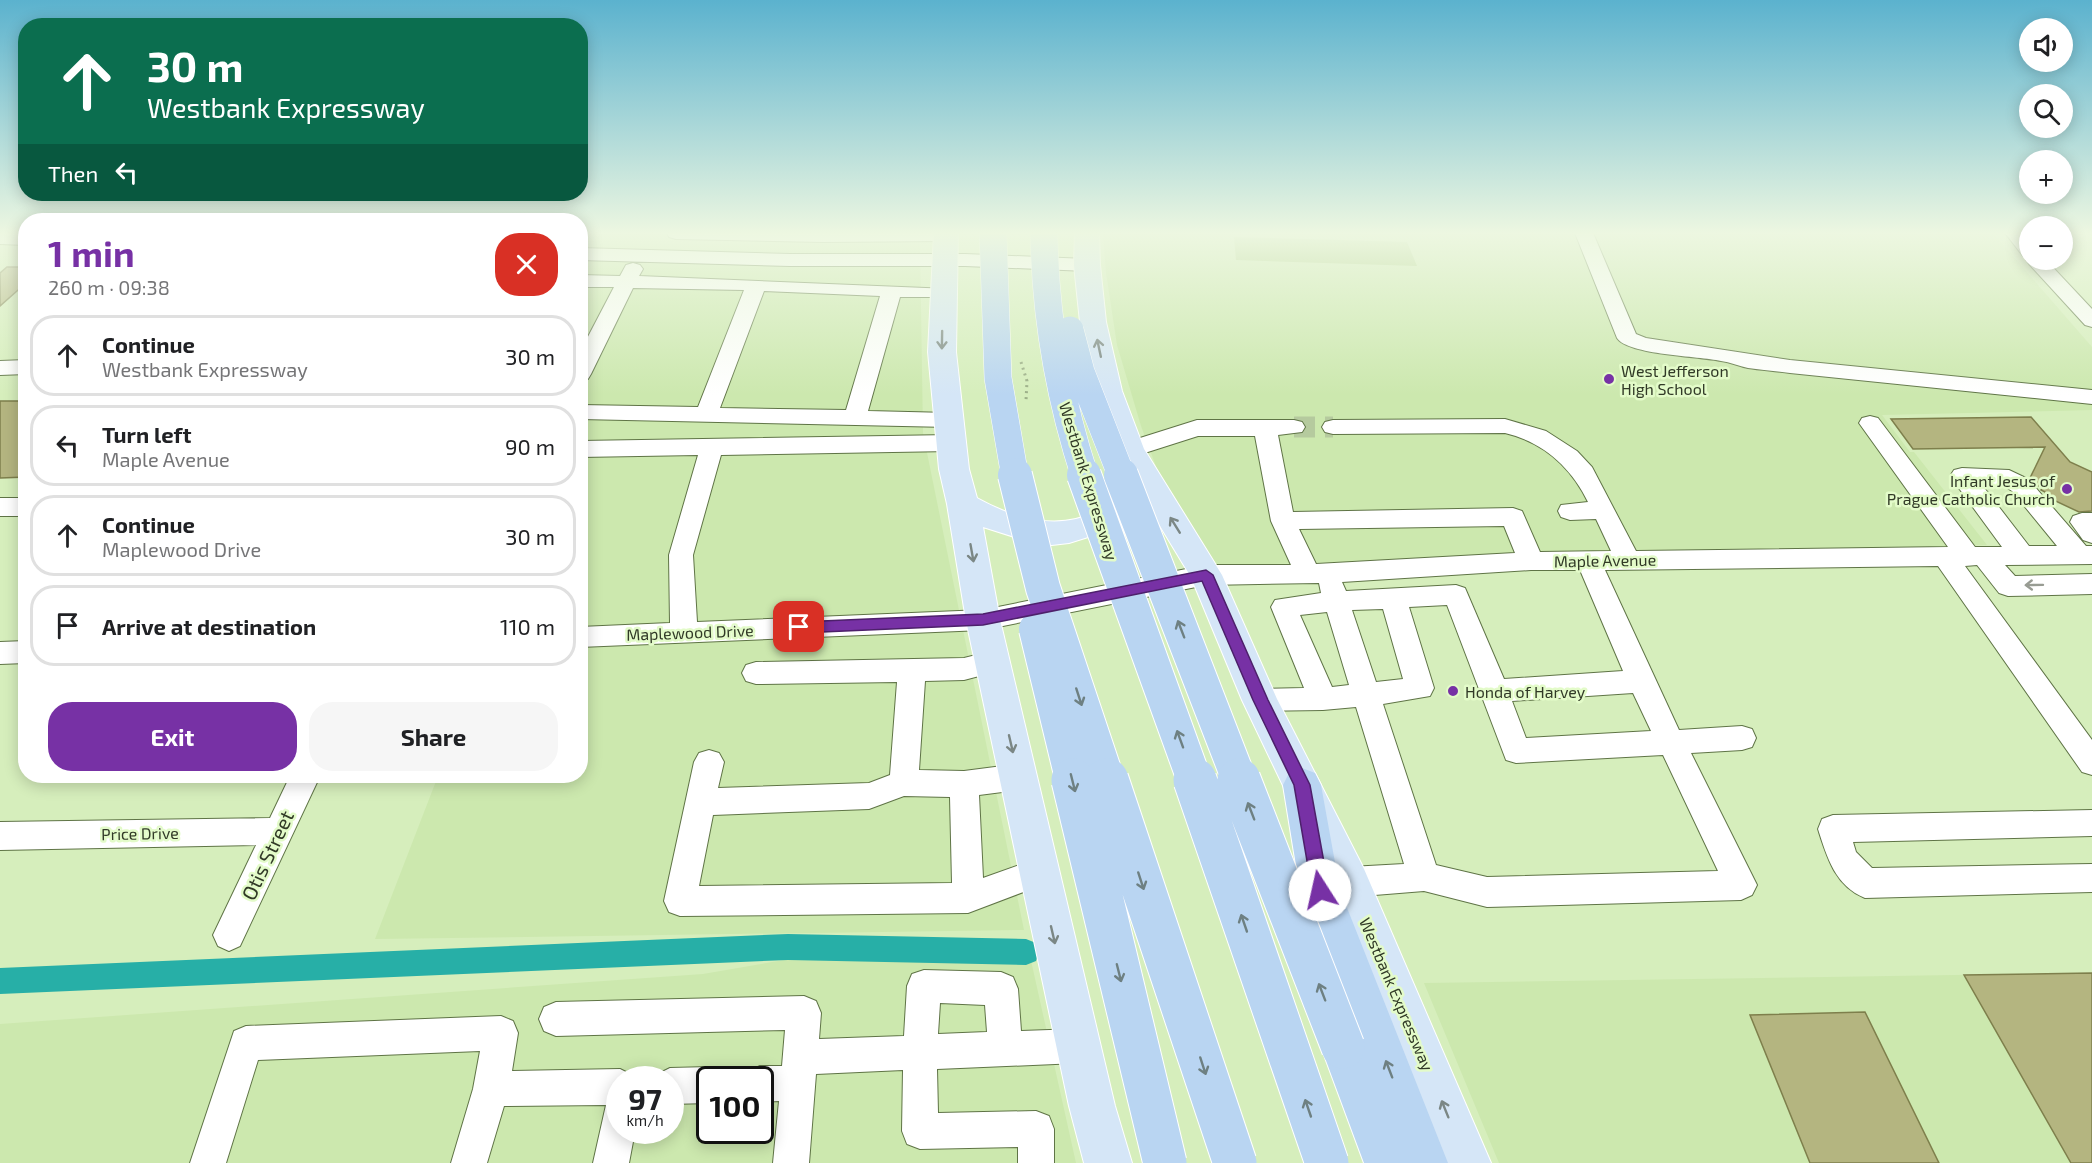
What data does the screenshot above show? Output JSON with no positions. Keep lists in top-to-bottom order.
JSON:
{
  "streets": {
    "highway": ["Westbank Expressway"],
    "street": [
      "Maple Avenue",
      "Maplewood Drive",
      "Price Drive",
      "Otis Street"
    ]
  },
  "crossings": [
    ["Westbank Expressway", "Maple Avenue"],
    ["Maple Avenue", "Maplewood Drive"],
    ["Price Drive", "Otis Street"]
  ],
  "places": ["West Jefferson High School", "Infant Jesus of Prague Catholic Church", "Honda of Harvey"],
  "page": {
    "map_buttons": ["+", "−"],
    "turn": ["30 m", "Westbank Expressway"],
    "then": "Then",
    "heading": ["1 min", "260 m · 09:38"],
    "list": [
      {
        "name": "Continue",
        "note": "Westbank Expressway",
        "value": "30 m"
      },
      {
        "name": "Turn left",
        "note": "Maple Avenue",
        "value": "90 m"
      },
      {
        "name": "Continue",
        "note": "Maplewood Drive",
        "value": "30 m"
      },
      {
        "name": "Arrive at destination",
        "value": "110 m"
      }
    ],
    "buttons": ["Exit", "Share"],
    "speed": "97 km/h",
    "limit": "100"
  }
}
